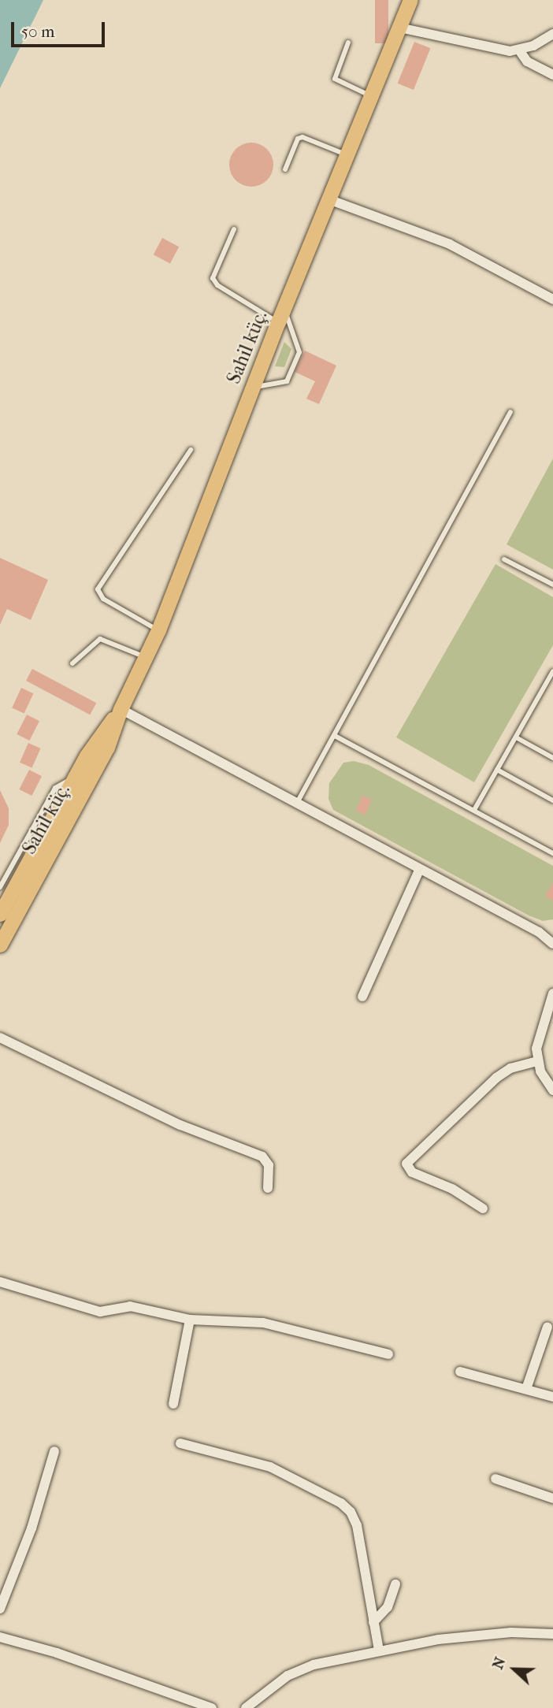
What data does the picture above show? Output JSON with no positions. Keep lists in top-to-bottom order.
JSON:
{
  "streets": {
    "main road": ["Sahil küç."]
  },
  "scale_bar": "50 m",
  "north": "left"
}
